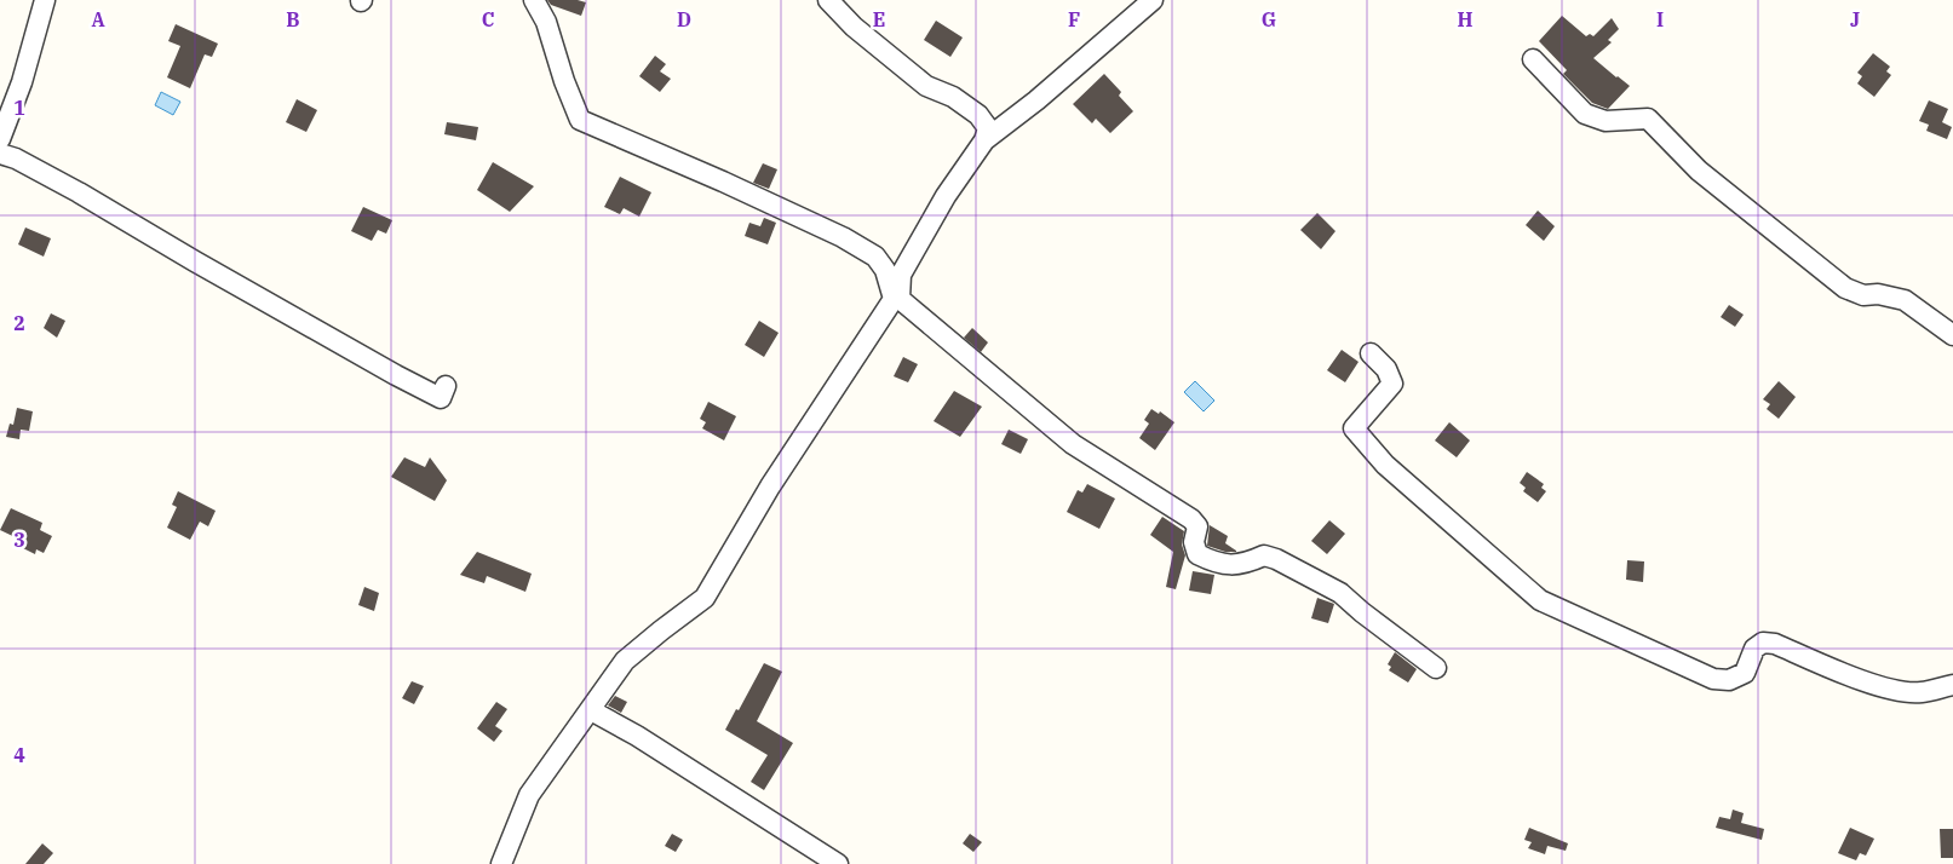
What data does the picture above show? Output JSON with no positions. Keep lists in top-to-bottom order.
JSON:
{
  "grid": {
    "columns": [
      "A",
      "B",
      "C",
      "D",
      "E",
      "F",
      "G",
      "H",
      "I",
      "J"
    ],
    "rows": [
      "1",
      "2",
      "3",
      "4"
    ]
  }
}
